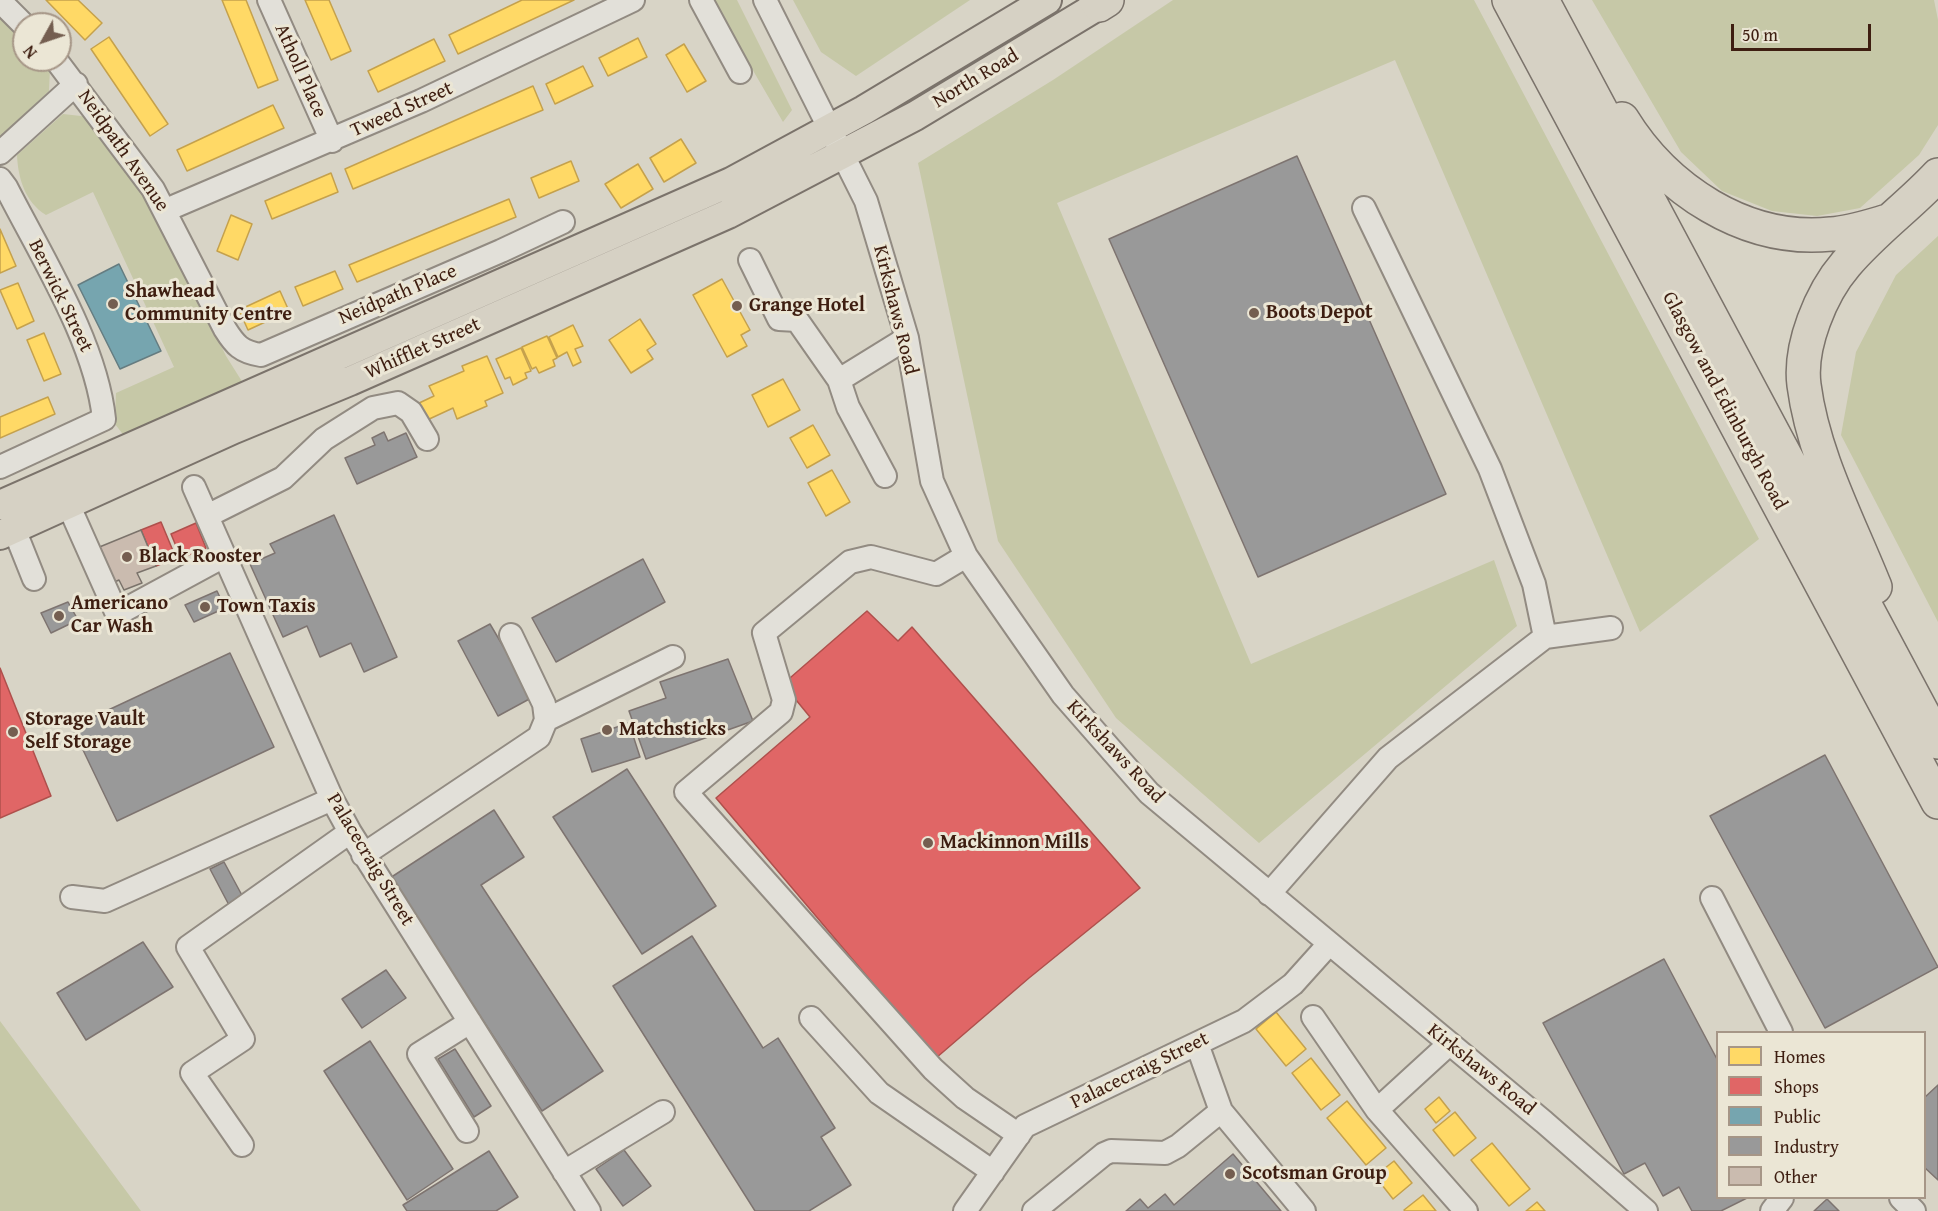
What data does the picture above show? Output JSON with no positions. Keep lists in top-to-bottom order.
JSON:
{
  "streets": {
    "highway": ["Glasgow and Edinburgh Road"],
    "main road": ["North Road", "Whifflet Street"],
    "street": [
      "Atholl Place",
      "Tweed Street",
      "Neidpath Avenue",
      "Neidpath Place",
      "Berwick Street",
      "Kirkshaws Road",
      "Palacecraig Street"
    ]
  },
  "crossings": [
    ["Atholl Place", "Tweed Street"],
    ["North Road", "Kirkshaws Road"],
    ["North Road", "Whifflet Street"],
    ["Tweed Street", "Neidpath Avenue"],
    ["Neidpath Avenue", "Neidpath Place"],
    ["Kirkshaws Road", "Whifflet Street"],
    ["Kirkshaws Road", "Palacecraig Street"]
  ],
  "places": [
    "Shawhead Community Centre",
    "Grange Hotel",
    "Boots Depot",
    "Black Rooster",
    "Town Taxis",
    "Americano Car Wash",
    "Matchsticks",
    "Storage Vault Self Storage",
    "Mackinnon Mills",
    "Scotsman Group"
  ],
  "legend": [
    "Homes",
    "Shops",
    "Public",
    "Industry",
    "Other"
  ],
  "scale_bar": "50 m",
  "north": "bottom left"
}
